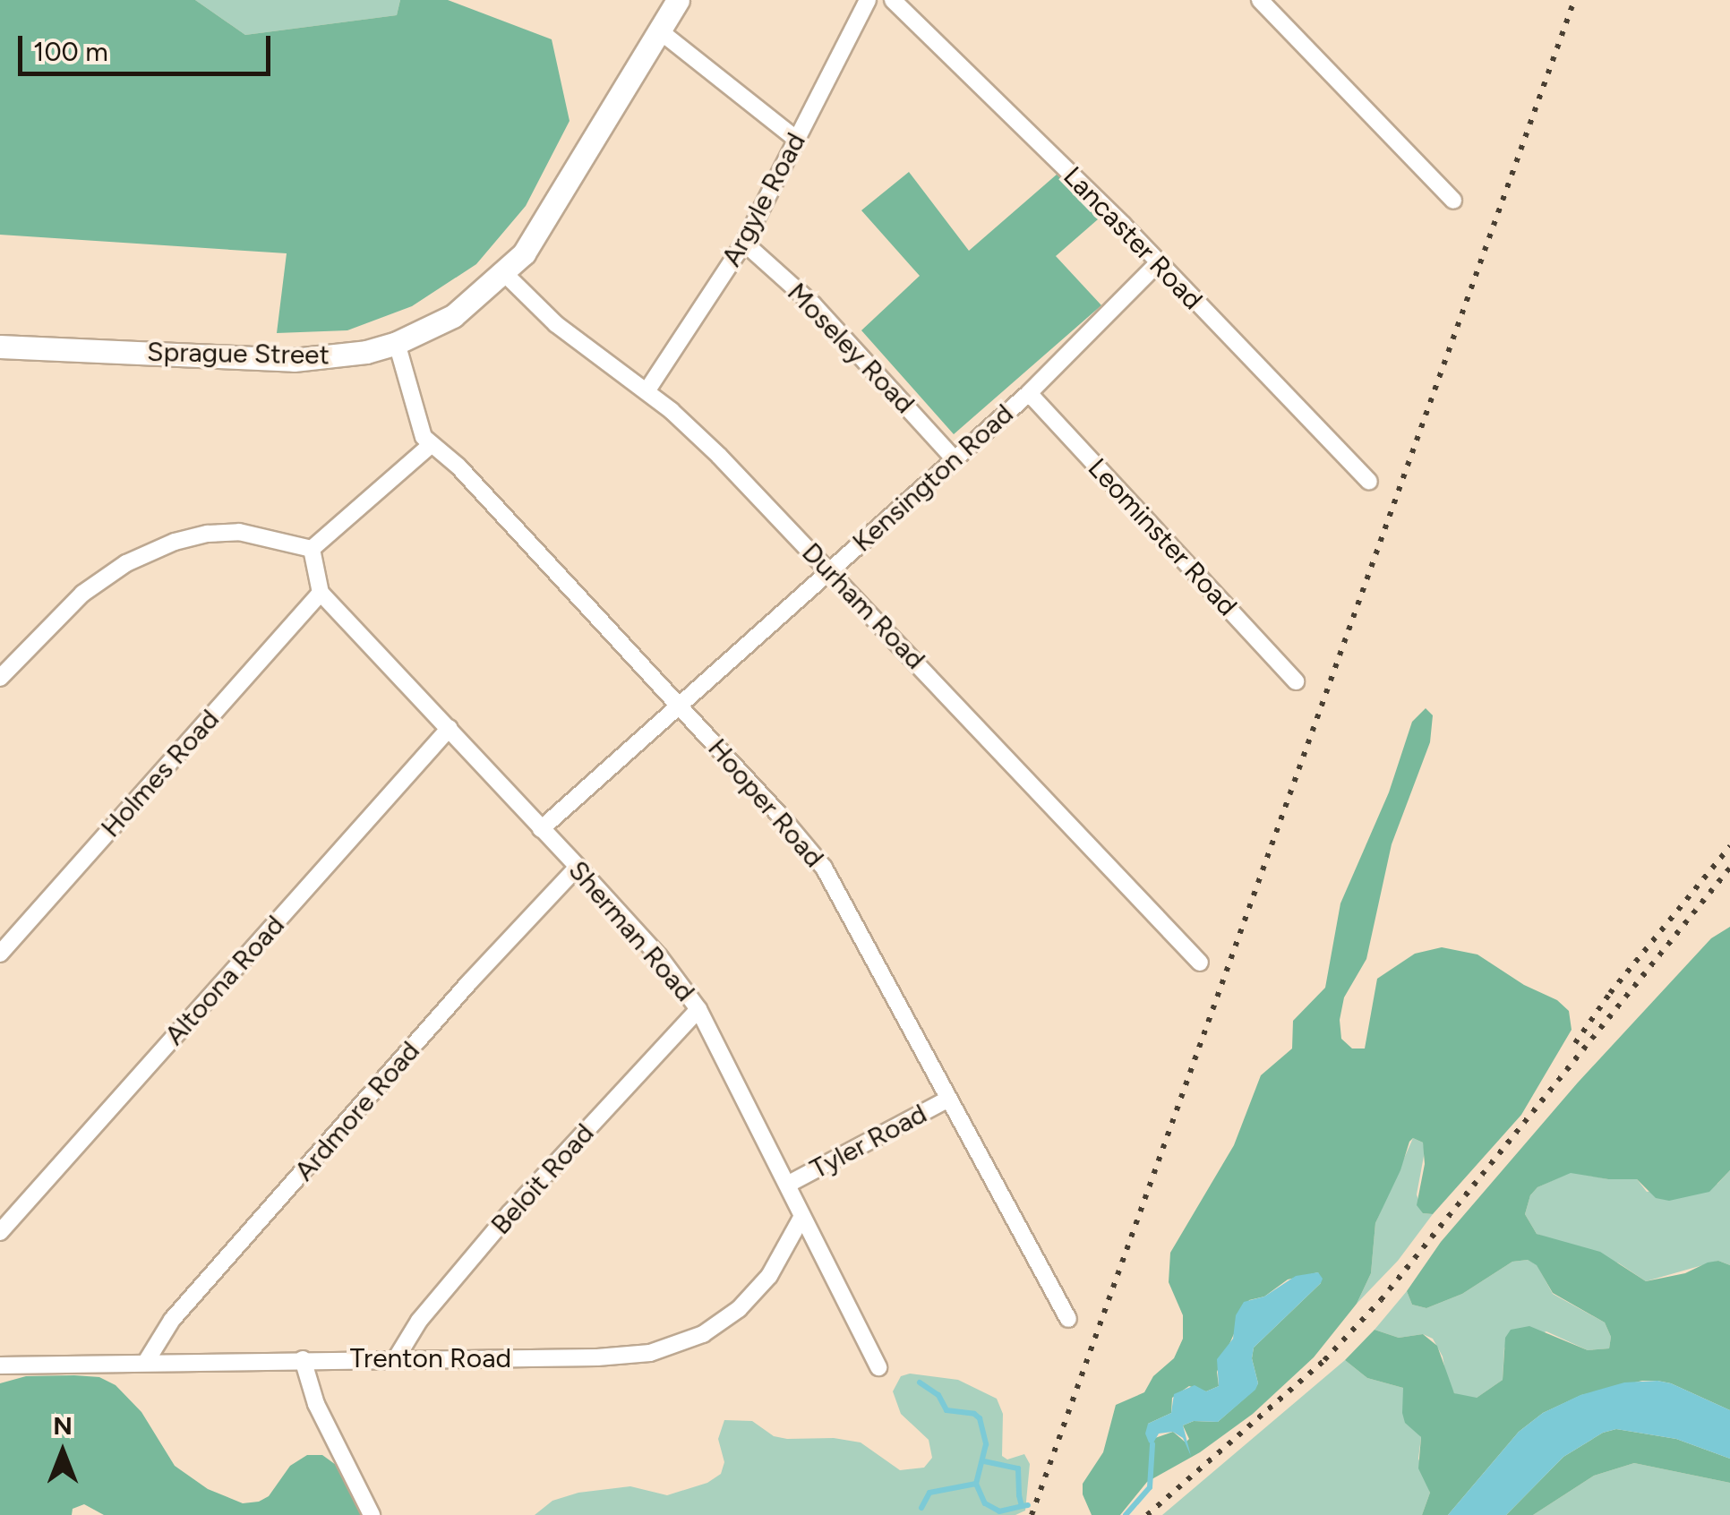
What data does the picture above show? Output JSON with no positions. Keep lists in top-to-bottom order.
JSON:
{
  "streets": {
    "main road": ["Sprague Street"],
    "street": [
      "Argyle Road",
      "Lancaster Road",
      "Moseley Road",
      "Kensington Road",
      "Leominster Road",
      "Durham Road",
      "Holmes Road",
      "Hooper Road",
      "Sherman Road",
      "Altoona Road",
      "Ardmore Road",
      "Tyler Road",
      "Beloit Road",
      "Trenton Road"
    ]
  },
  "crossings": [
    ["Argyle Road", "Moseley Road"],
    ["Argyle Road", "Durham Road"],
    ["Lancaster Road", "Kensington Road"],
    ["Moseley Road", "Kensington Road"],
    ["Sprague Street", "Durham Road"],
    ["Sprague Street", "Hooper Road"],
    ["Kensington Road", "Leominster Road"],
    ["Kensington Road", "Durham Road"],
    ["Kensington Road", "Hooper Road"],
    ["Kensington Road", "Sherman Road"],
    ["Holmes Road", "Sherman Road"],
    ["Hooper Road", "Tyler Road"],
    ["Sherman Road", "Altoona Road"],
    ["Sherman Road", "Ardmore Road"],
    ["Sherman Road", "Tyler Road"],
    ["Sherman Road", "Beloit Road"],
    ["Sherman Road", "Trenton Road"],
    ["Ardmore Road", "Trenton Road"],
    ["Beloit Road", "Trenton Road"]
  ],
  "scale_bar": "100 m",
  "north": "top"
}
